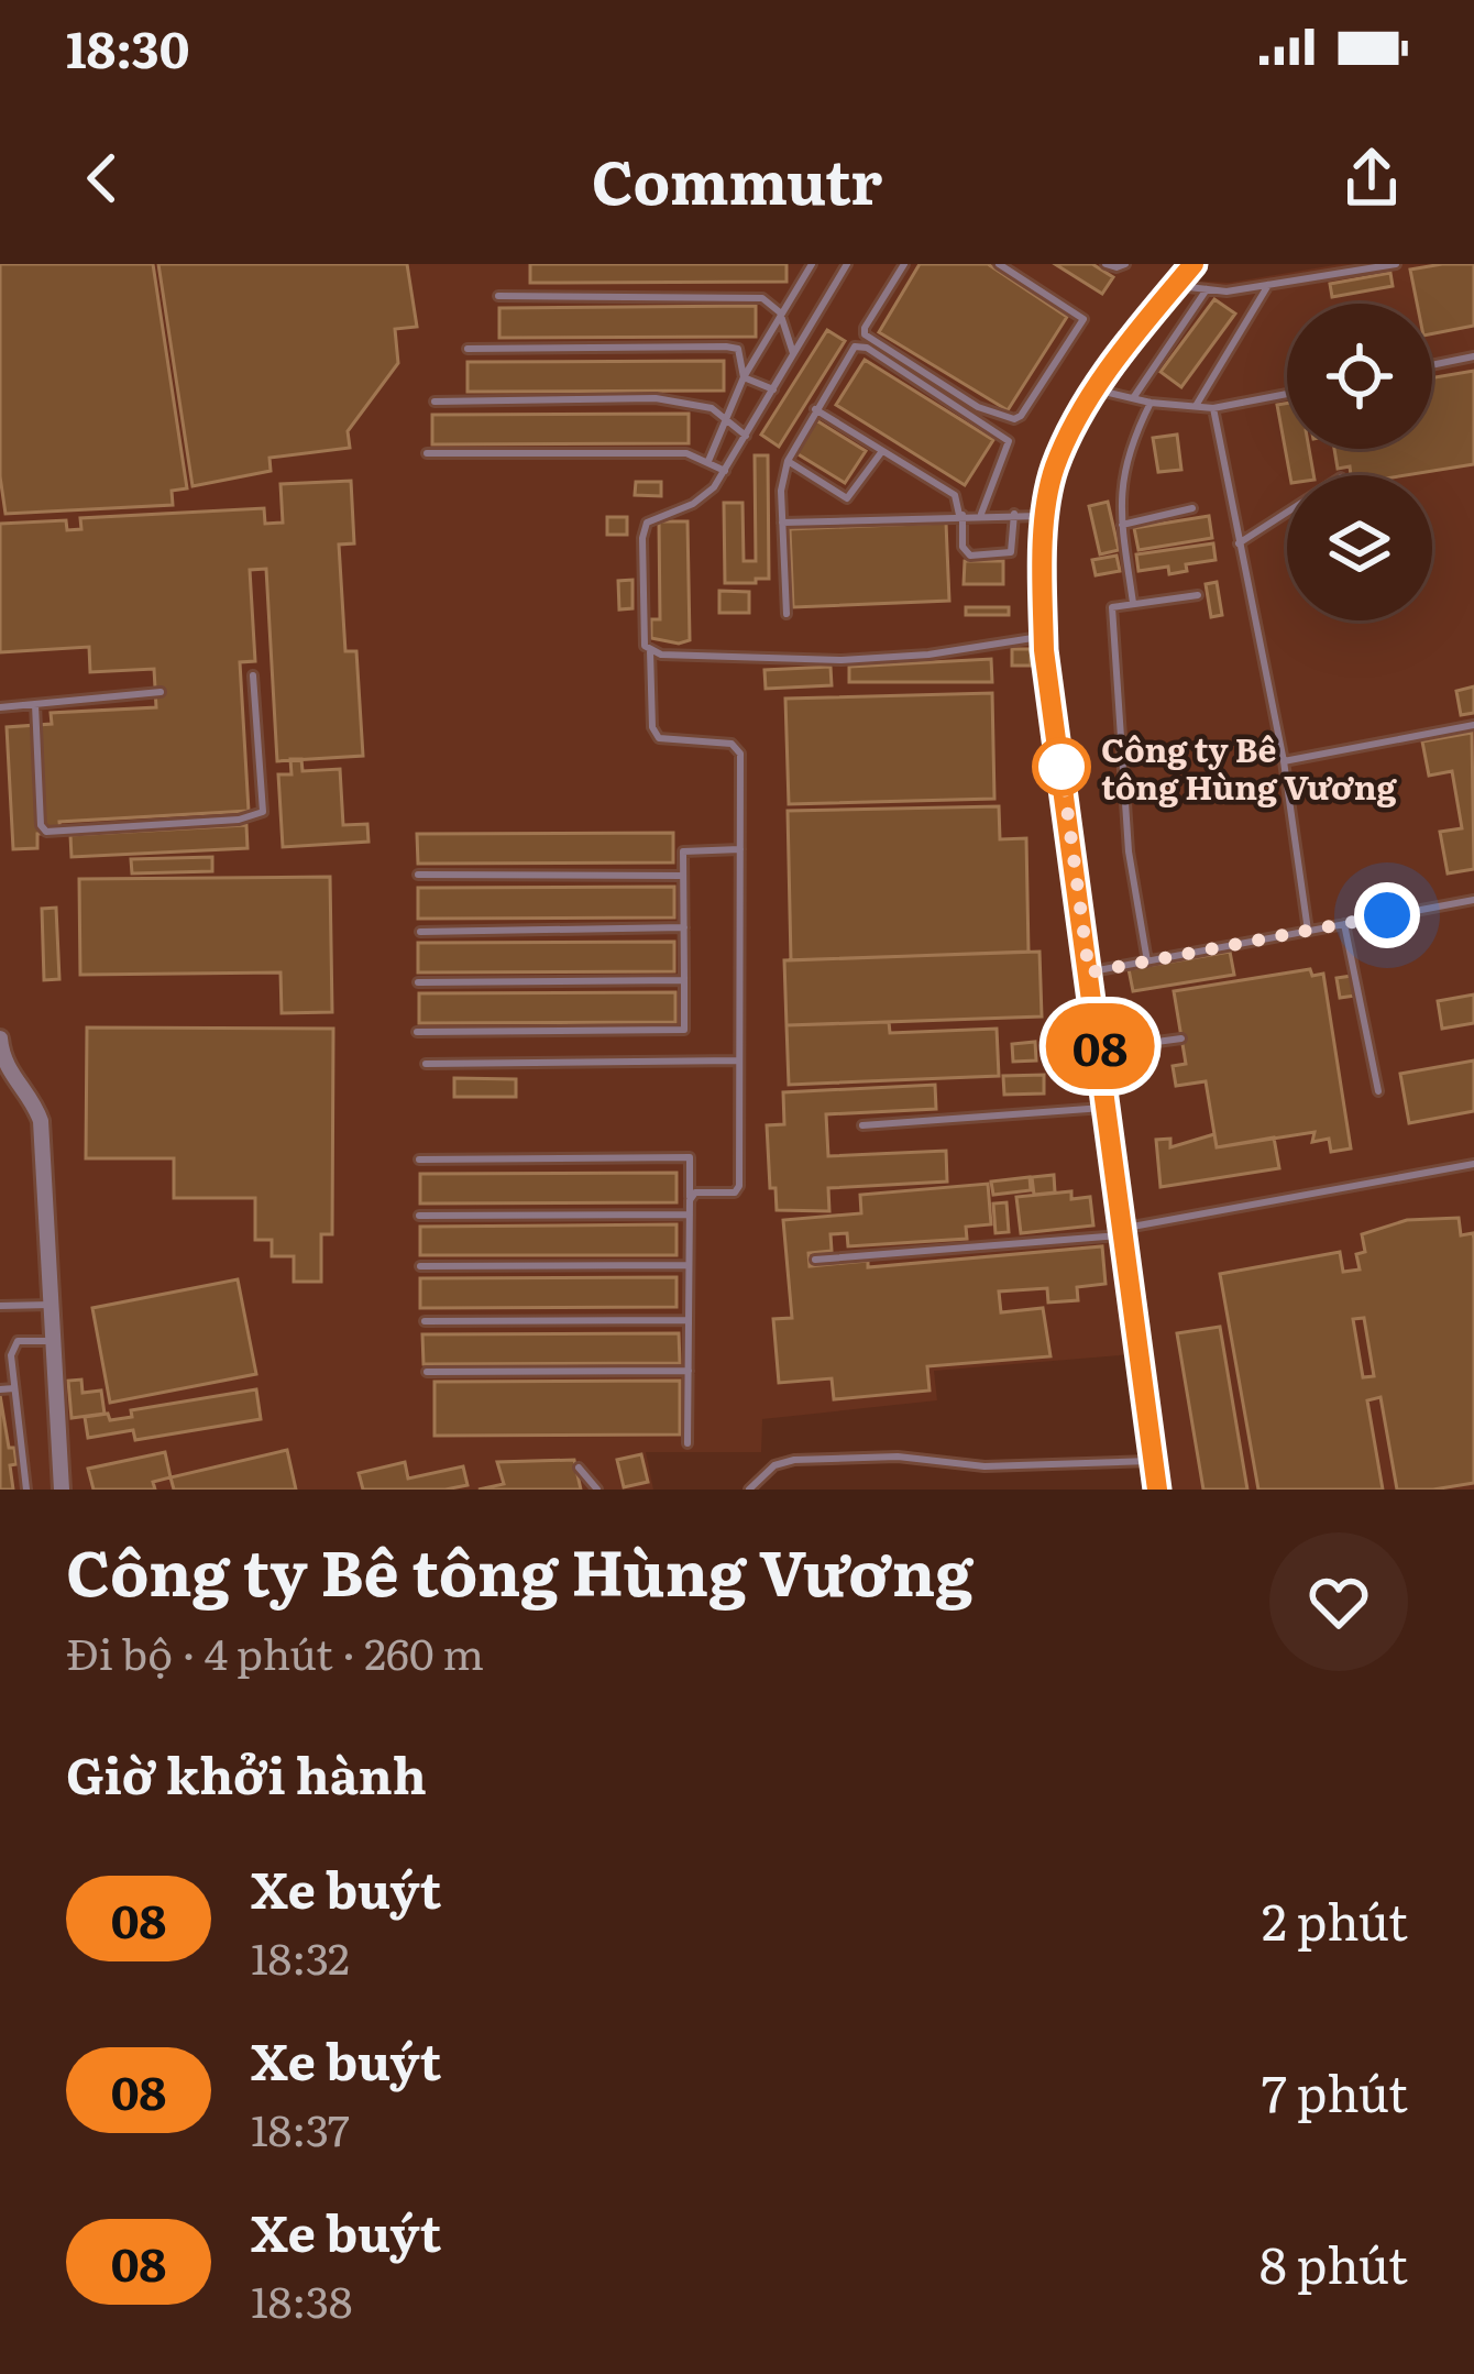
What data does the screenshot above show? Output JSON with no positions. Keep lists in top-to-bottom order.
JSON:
{
  "places": ["Công ty Bê tông Hùng Vương"],
  "lines": ["bus line 08"],
  "page": {
    "status": "18:30",
    "header": "Commutr",
    "on_map": "08",
    "heading": [
      ["Công ty Bê tông Hùng Vương", "Đi bộ · 4 phút · 260 m"],
      "Giờ khởi hành"
    ],
    "list": [
      {
        "mark": "08",
        "name": "Xe buýt",
        "note": "18:32",
        "value": "2 phút"
      },
      {
        "mark": "08",
        "name": "Xe buýt",
        "note": "18:37",
        "value": "7 phút"
      },
      {
        "mark": "08",
        "name": "Xe buýt",
        "note": "18:38",
        "value": "8 phút"
      }
    ]
  }
}
